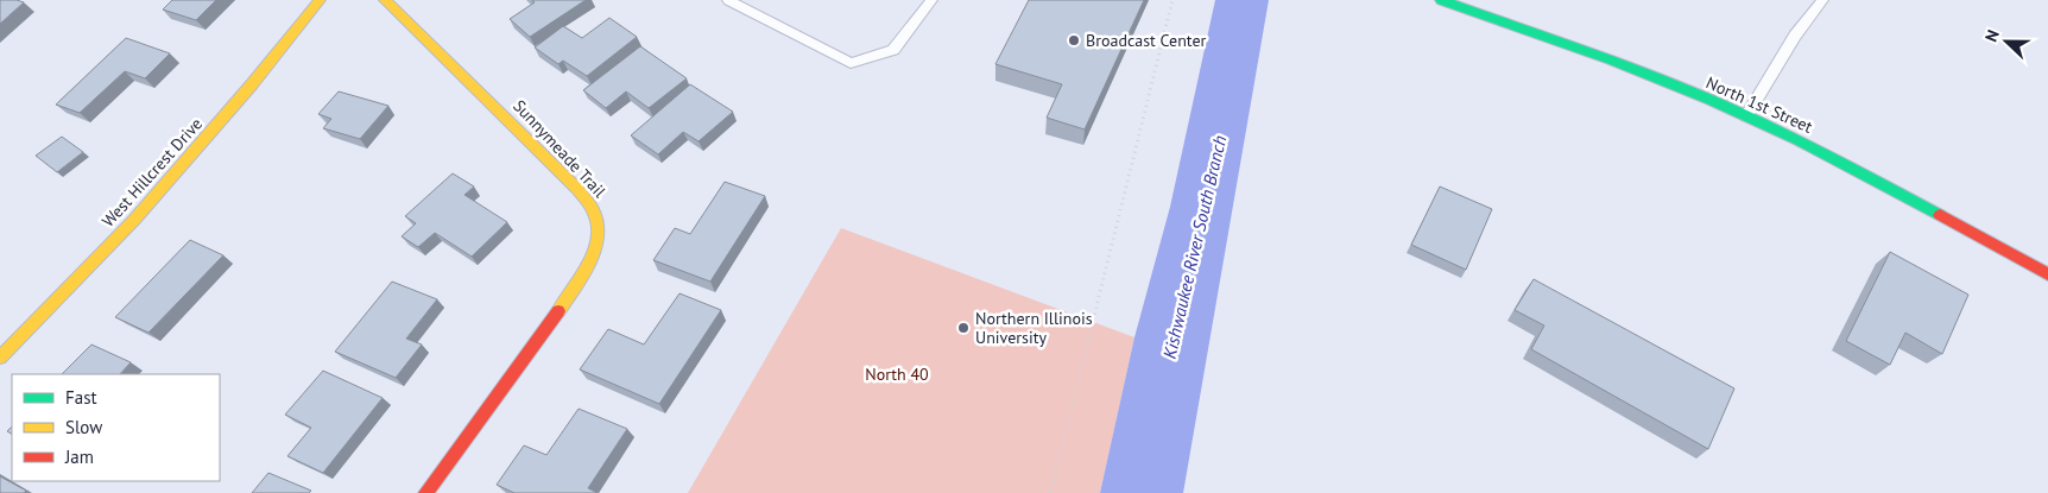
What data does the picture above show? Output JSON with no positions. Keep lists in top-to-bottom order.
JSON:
{
  "streets": {
    "street": ["North 1st Street", "Sunnymeade Trail", "West Hillcrest Drive"]
  },
  "water": ["Kishwaukee River South Branch"],
  "parks": ["North 40"],
  "places": ["Broadcast Center", "Northern Illinois University"],
  "legend": ["Fast", "Slow", "Jam"],
  "north": "left"
}
